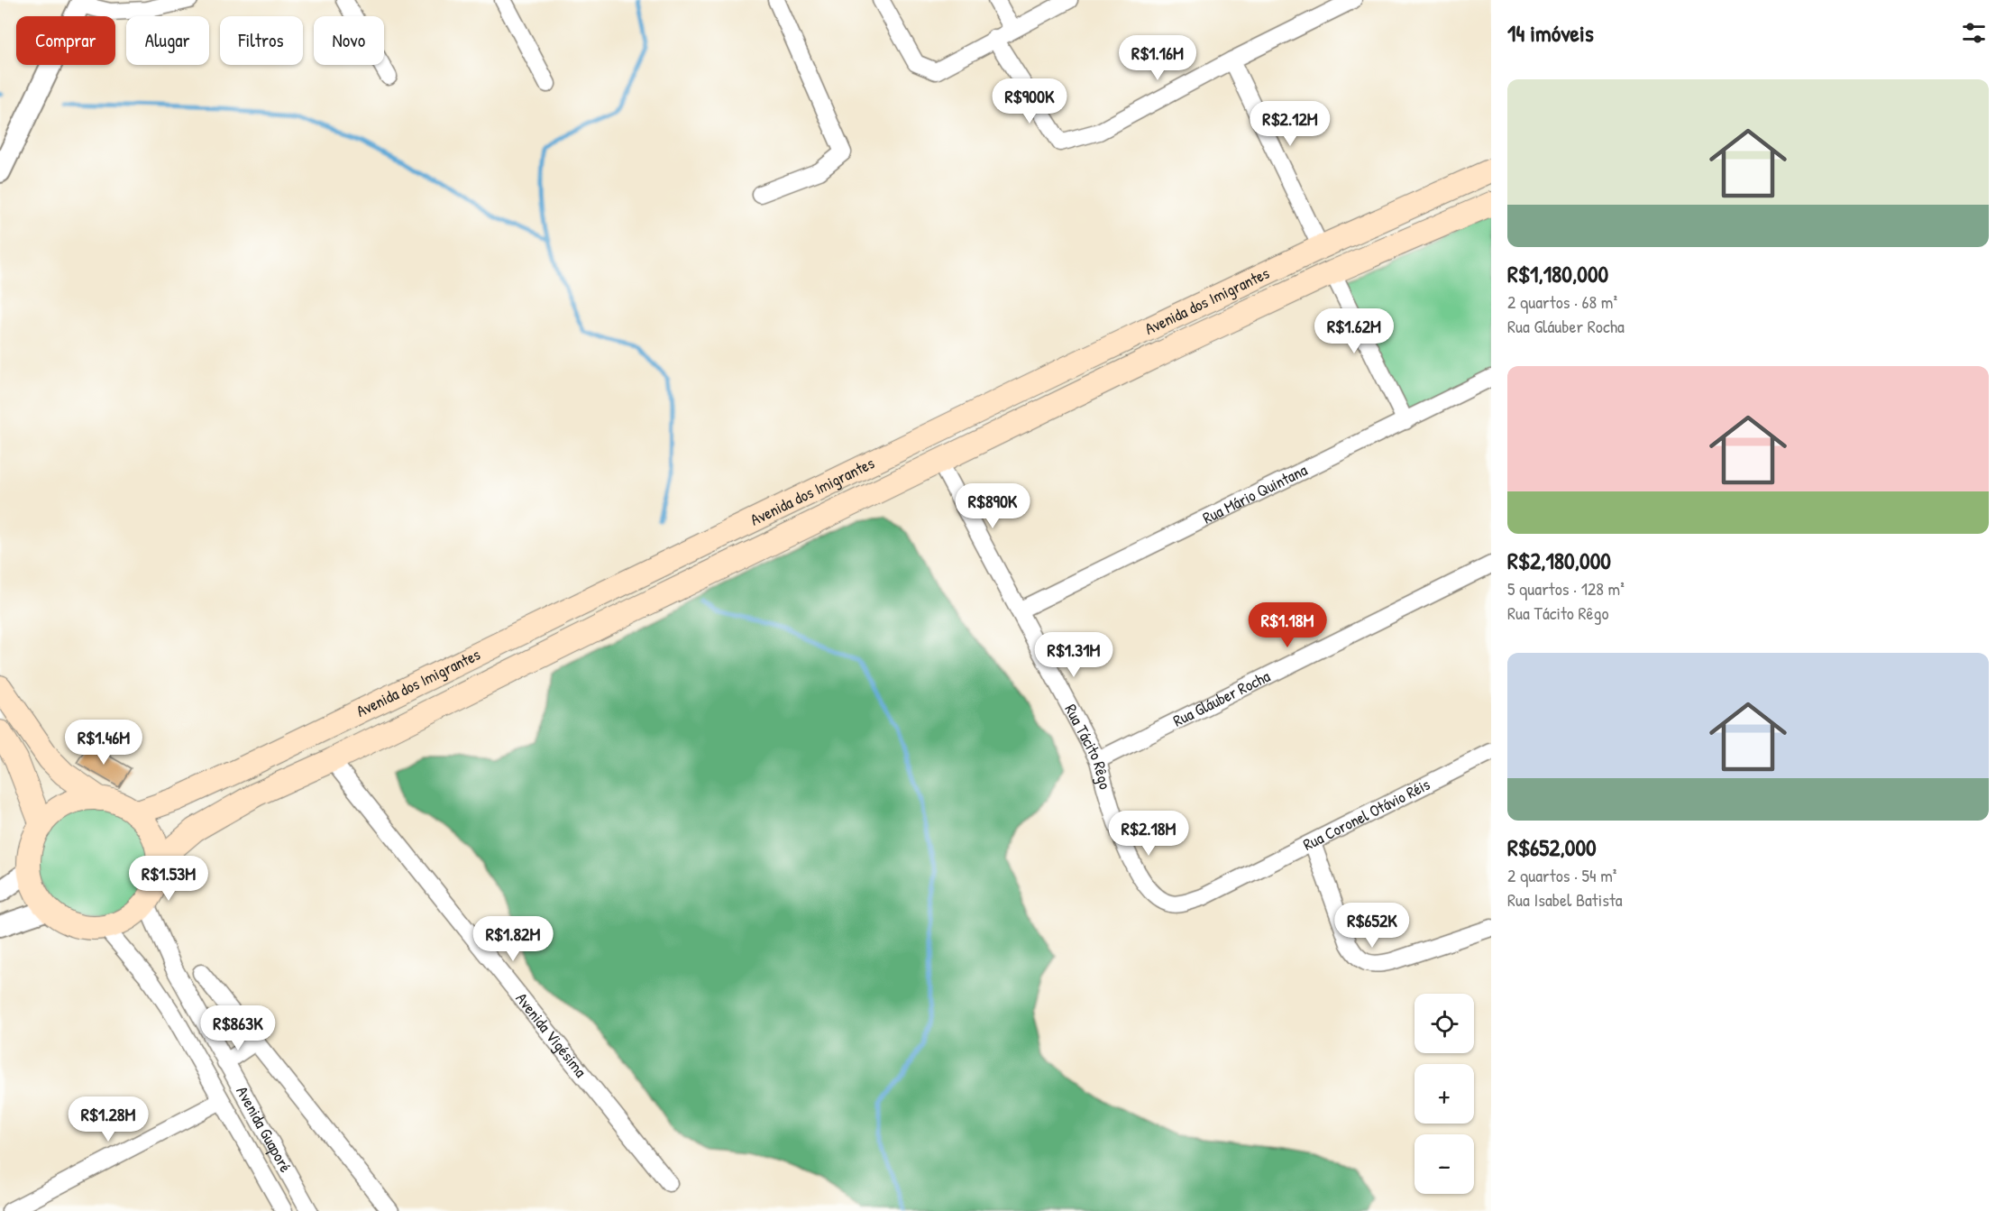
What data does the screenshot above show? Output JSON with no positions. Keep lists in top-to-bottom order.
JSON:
{
  "streets": {
    "main road": ["Avenida dos Imigrantes"],
    "street": [
      "Rua Mário Quintana",
      "Rua Gláuber Rocha",
      "Rua Tácito Rêgo",
      "Rua Coronel Otávio Réis",
      "Avenida Vigésima",
      "Avenida Guaporé"
    ]
  },
  "crossings": [
    ["Avenida dos Imigrantes", "Rua Tácito Rêgo"],
    ["Avenida dos Imigrantes", "Avenida Vigésima"],
    ["Avenida dos Imigrantes", "Avenida Guaporé"],
    ["Rua Mário Quintana", "Rua Tácito Rêgo"],
    ["Rua Gláuber Rocha", "Rua Tácito Rêgo"],
    ["Rua Tácito Rêgo", "Rua Coronel Otávio Réis"]
  ],
  "page": {
    "heading": "14 imóveis",
    "chip": [
      "Comprar",
      "Alugar",
      "Filtros",
      "Novo"
    ],
    "price": [
      "R$1.16M",
      "R$900K",
      "R$2.12M",
      "R$1.62M",
      "R$890K",
      "R$1.18M",
      "R$1.31M",
      "R$1.46M",
      "R$2.18M",
      "R$1.53M",
      "R$652K",
      "R$1.82M",
      "R$863K",
      "R$1.28M"
    ],
    "list": [
      {
        "name": "R$1,180,000",
        "note": "2 quartos · 68 m² · Rua Gláuber Rocha"
      },
      {
        "name": "R$2,180,000",
        "note": "5 quartos · 128 m² · Rua Tácito Rêgo"
      },
      {
        "name": "R$652,000",
        "note": "2 quartos · 54 m² · Rua Isabel Batista"
      }
    ],
    "map_buttons": ["+", "−"]
  }
}
